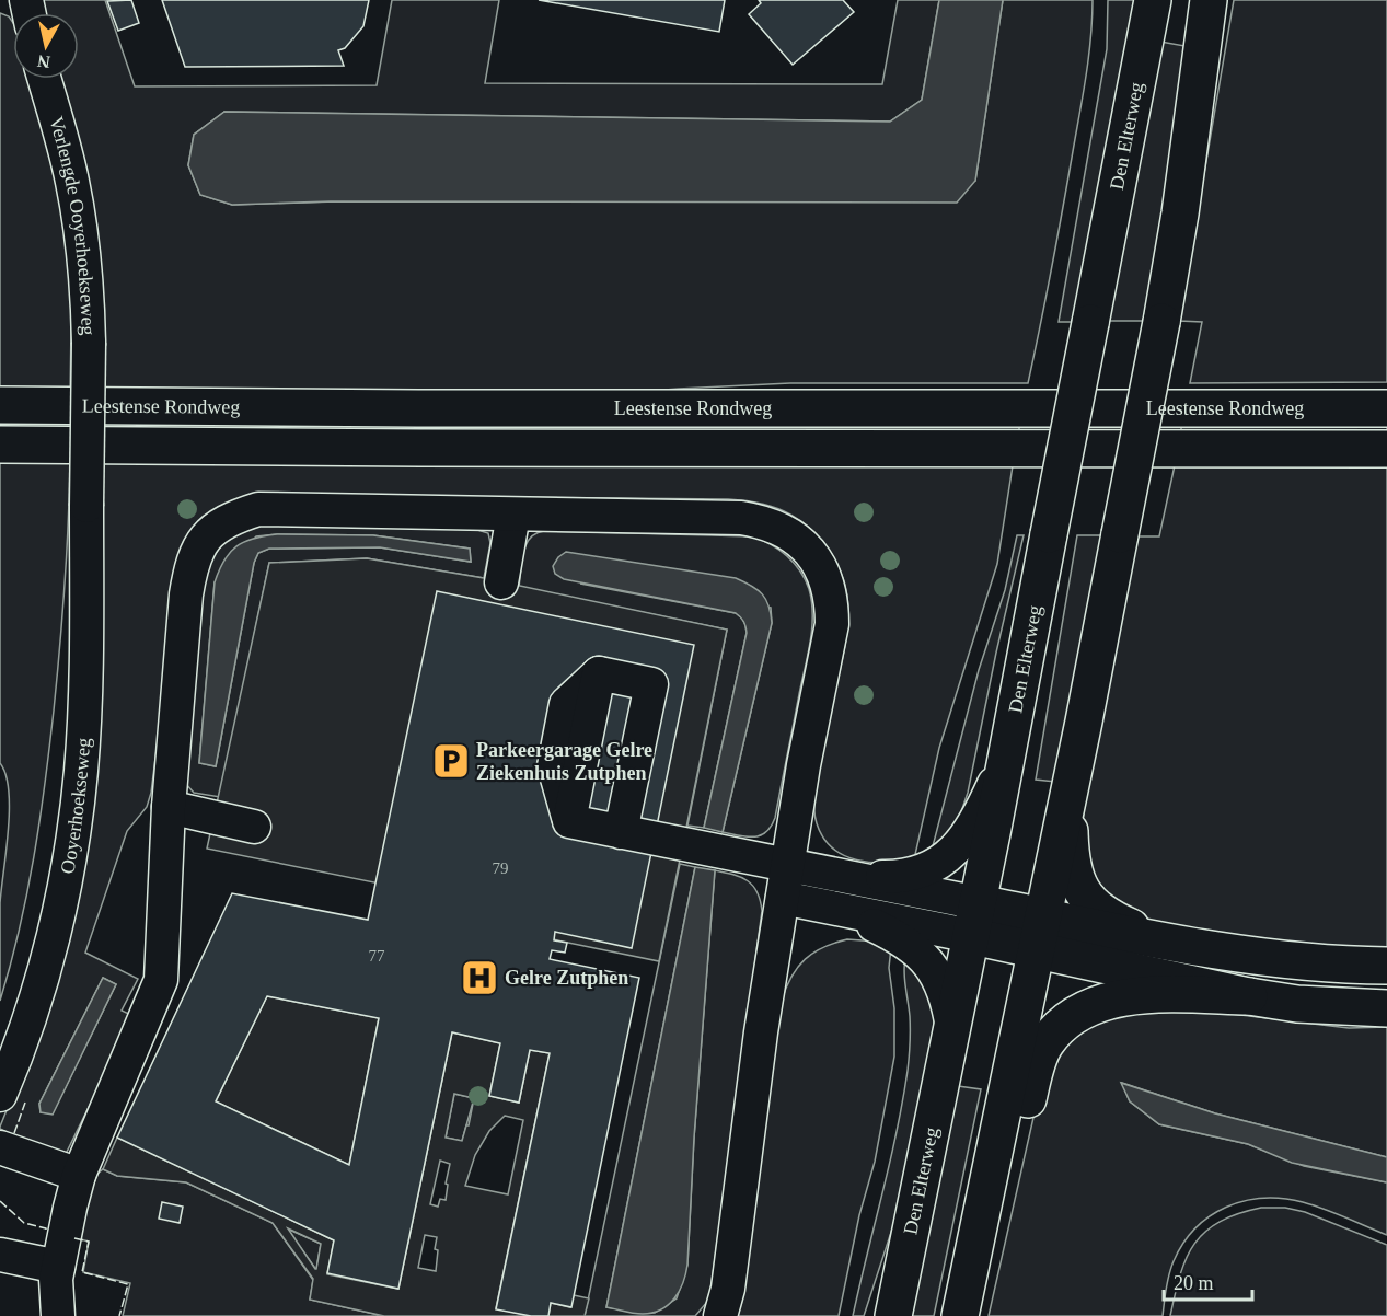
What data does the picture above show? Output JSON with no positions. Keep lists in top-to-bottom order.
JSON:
{
  "streets": {
    "main road": ["Den Elterweg", "Leestense Rondweg"],
    "street": ["Verlengde Ooyerhoekseweg", "Ooyerhoekseweg"]
  },
  "crossings": [
    ["Verlengde Ooyerhoekseweg", "Ooyerhoekseweg"]
  ],
  "places": {
    "parking": ["Parkeergarage Gelre Ziekenhuis Zutphen"],
    "hospital": ["Gelre Zutphen"]
  },
  "house_numbers": ["79", "77"],
  "scale_bar": "20 m",
  "north": "bottom"
}
